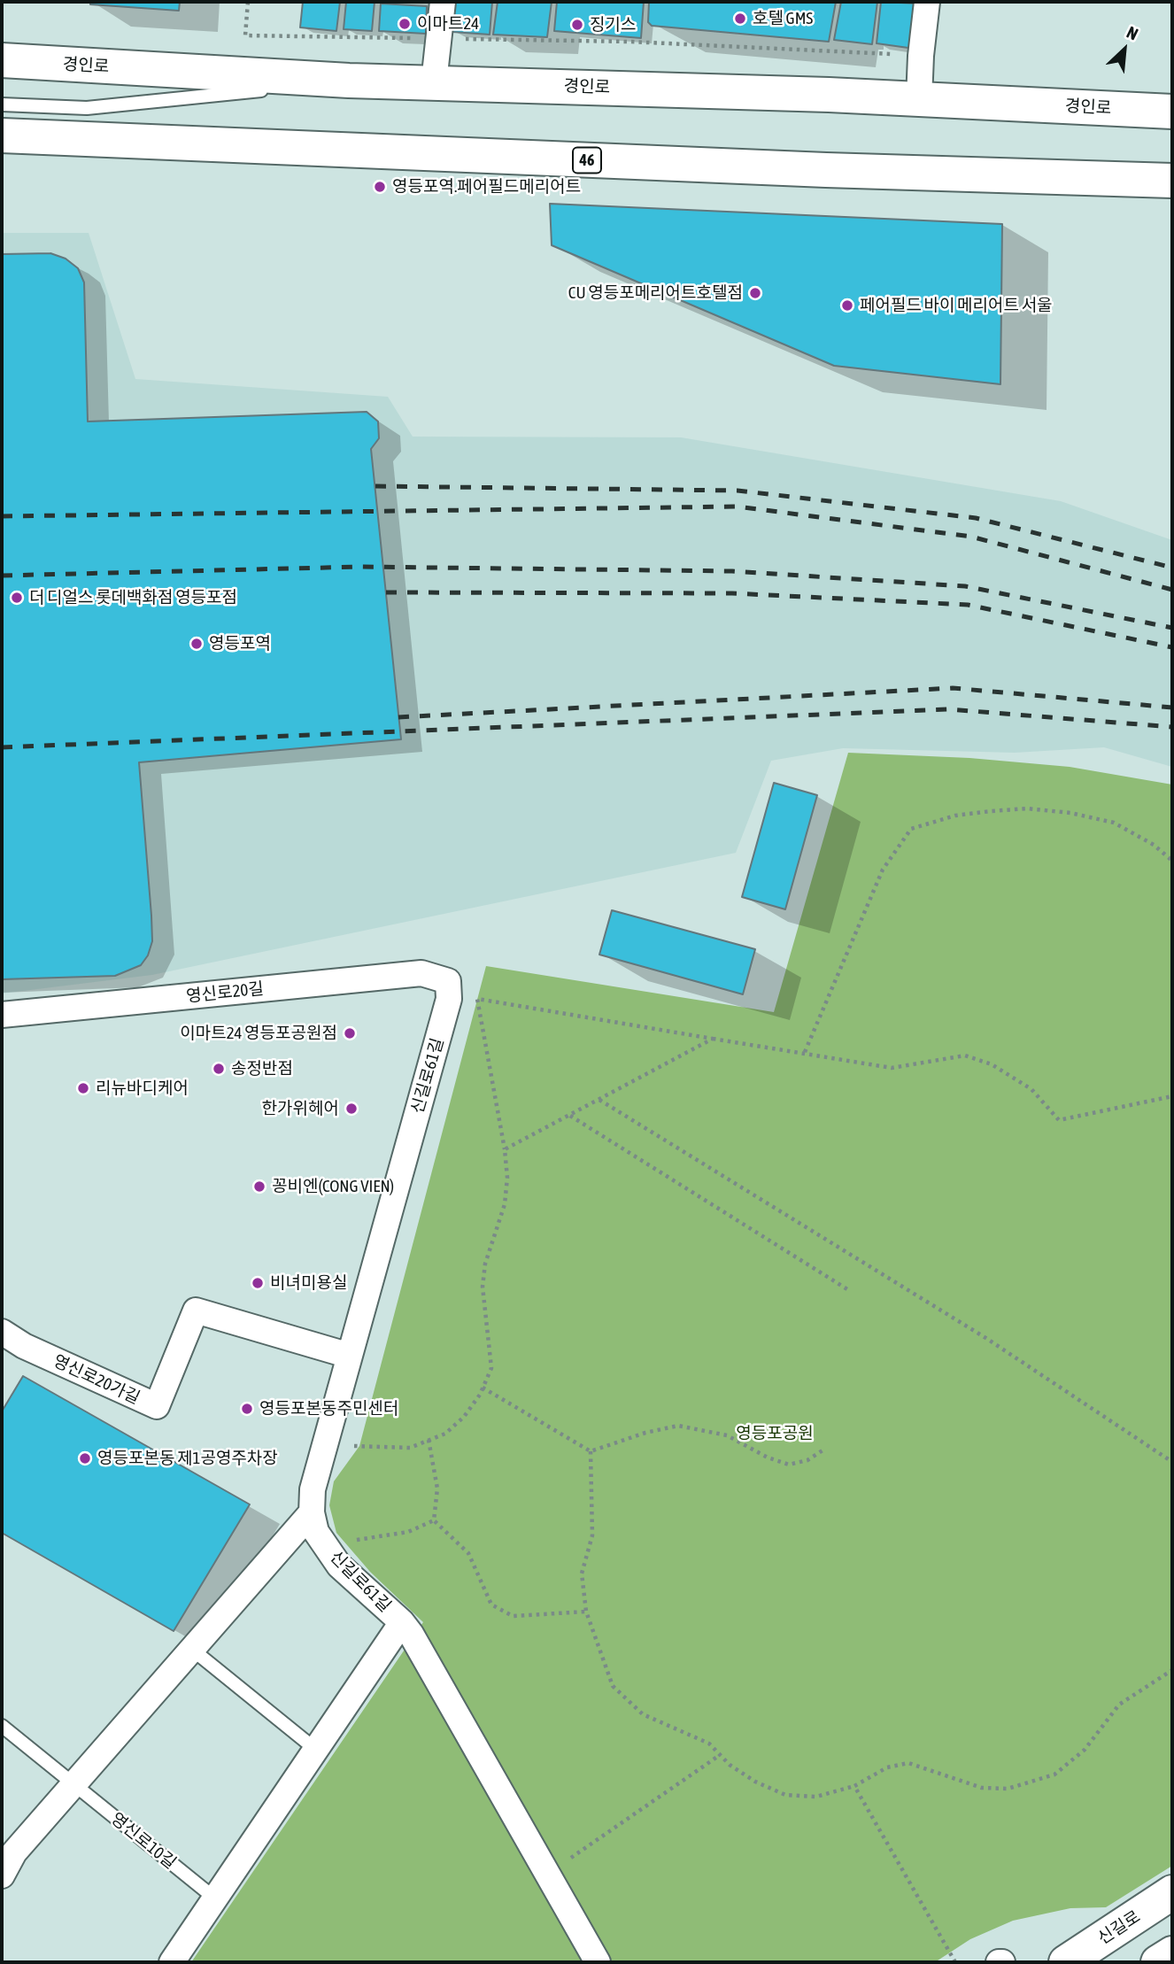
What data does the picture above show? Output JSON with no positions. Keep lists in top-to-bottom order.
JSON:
{
  "streets": {
    "main road": ["경인로", "46", "신길로"],
    "street": ["영신로20길", "신길로61길", "영신로20가길"],
    "lane": ["영신로10길"]
  },
  "crossings": [
    ["영신로20길", "신길로61길"],
    ["신길로61길", "영신로20가길"]
  ],
  "parks": ["영등포공원"],
  "places": [
    "호텔 GMS",
    "이마트24",
    "징기스",
    "영등포역.페어필드메리어트",
    "CU 영등포메리어트호텔점",
    "페어필드 바이 메리어트 서울",
    "더 디얼스 롯데백화점 영등포점",
    "영등포역",
    "이마트24 영등포공원점",
    "송정반점",
    "리뉴바디케어",
    "한가위헤어",
    "꽁비엔(CONG VIEN)",
    "비녀미용실",
    "영등포본동주민센터",
    "영등포본동 제1공영주차장"
  ],
  "north": "top right"
}
